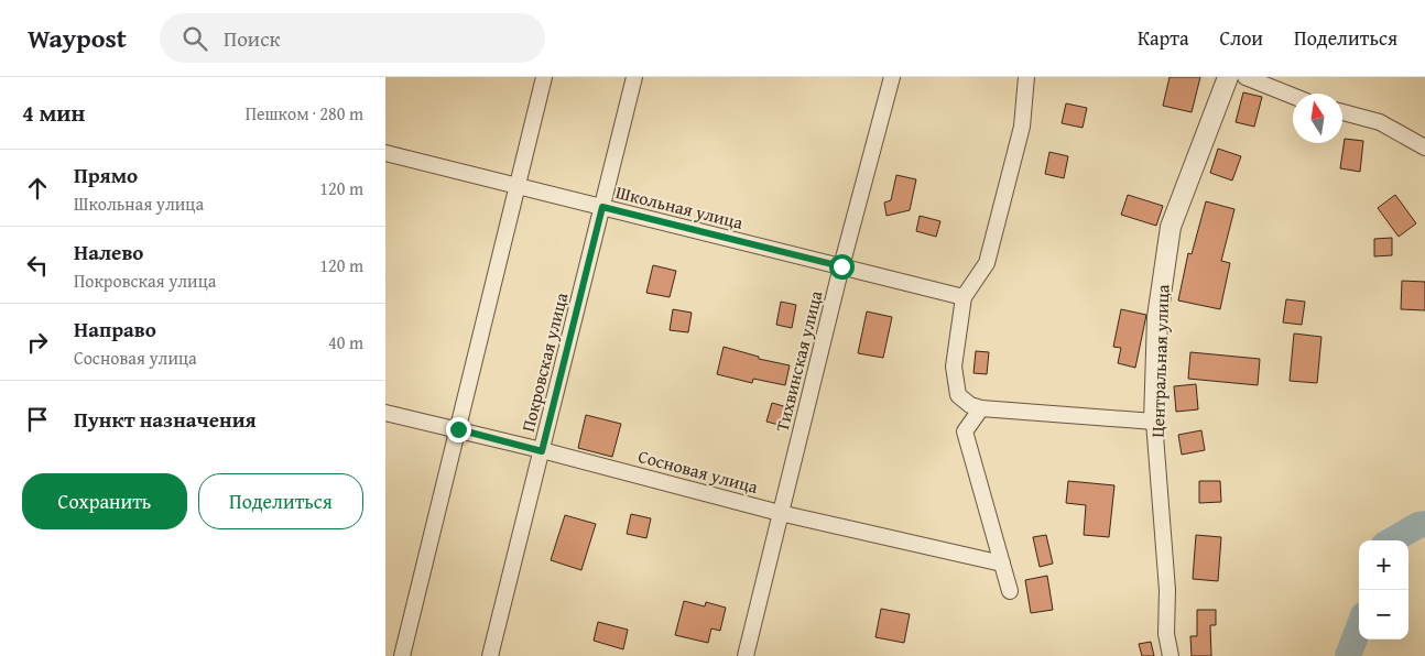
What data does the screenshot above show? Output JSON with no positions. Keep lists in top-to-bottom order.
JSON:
{
  "streets": {
    "street": [
      "Школьная улица",
      "Тихвинская улица",
      "Центральная улица",
      "Покровская улица",
      "Сосновая улица"
    ]
  },
  "crossings": [
    ["Школьная улица", "Тихвинская улица"],
    ["Школьная улица", "Покровская улица"],
    ["Тихвинская улица", "Сосновая улица"],
    ["Покровская улица", "Сосновая улица"]
  ],
  "north": "top",
  "page": {
    "header": "Waypost",
    "search": "Поиск",
    "nav": ["Карта", "Слои", "Поделиться"],
    "heading": ["4 мин", "Пешком · 280 m"],
    "list": [
      ["Прямо", "Школьная улица", "120 m"],
      ["Налево", "Покровская улица", "120 m"],
      ["Направо", "Сосновая улица", "40 m"],
      "Пункт назначения"
    ],
    "buttons": ["Сохранить", "Поделиться"],
    "map_buttons": ["+", "−"]
  }
}
